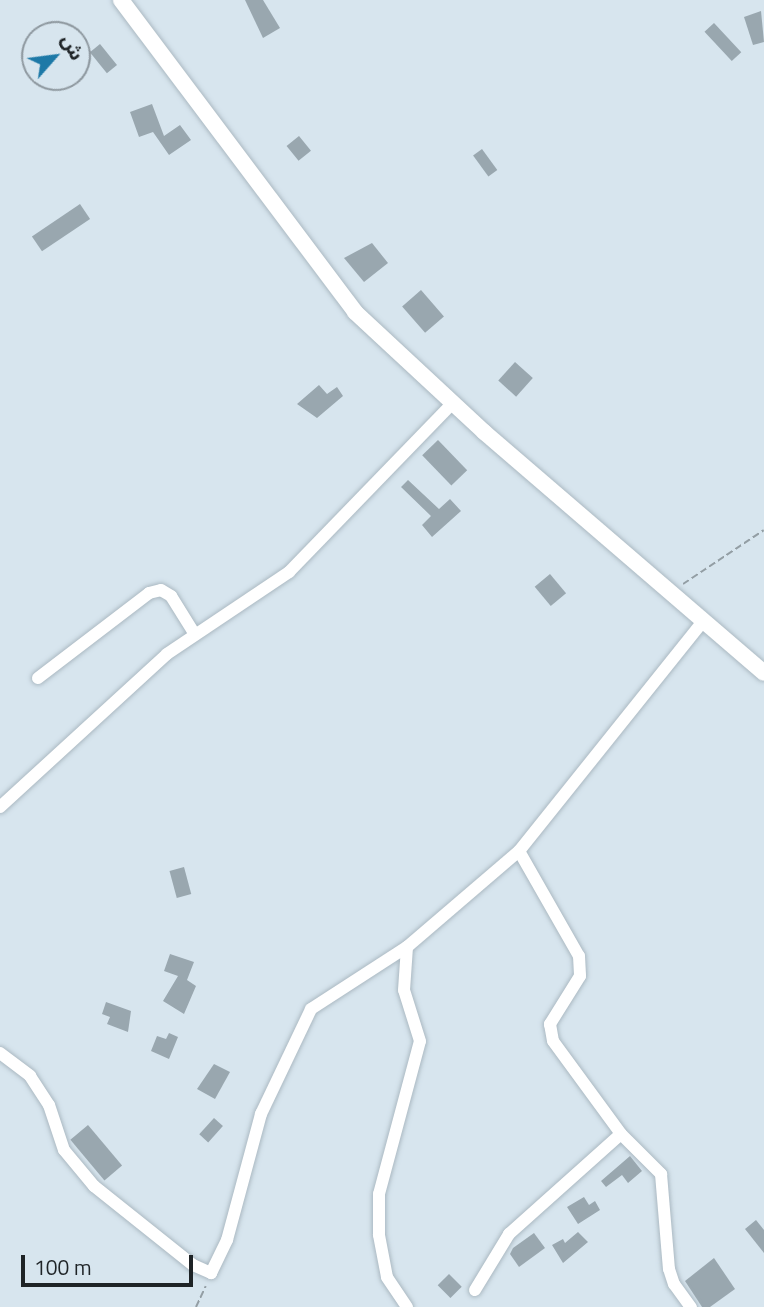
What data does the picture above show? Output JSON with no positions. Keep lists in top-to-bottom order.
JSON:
{
  "scale_bar": "100 m",
  "north": "top right"
}
